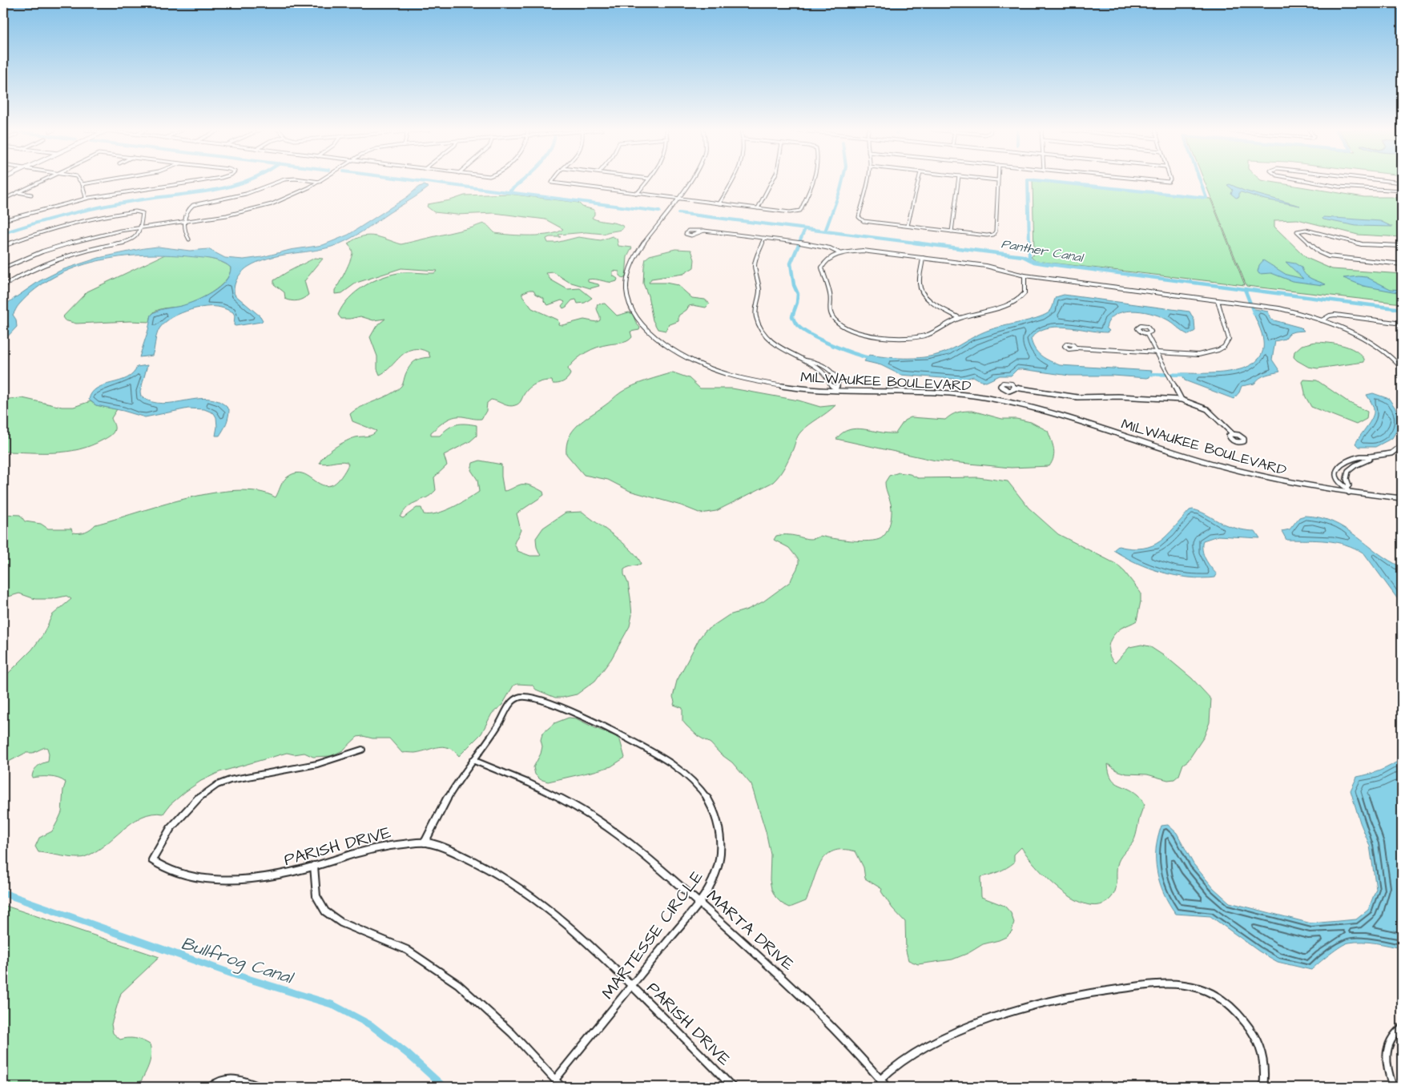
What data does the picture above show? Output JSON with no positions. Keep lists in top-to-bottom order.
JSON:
{
  "streets": {
    "street": [
      "MILWAUKEE BOULEVARD",
      "PARISH DRIVE",
      "MARTA DRIVE",
      "MARTESSE CIRCLE"
    ]
  },
  "crossings": [
    ["PARISH DRIVE", "MARTESSE CIRCLE"],
    ["MARTA DRIVE", "MARTESSE CIRCLE"]
  ],
  "water": ["Panther Canal", "Bullfrog Canal"]
}
